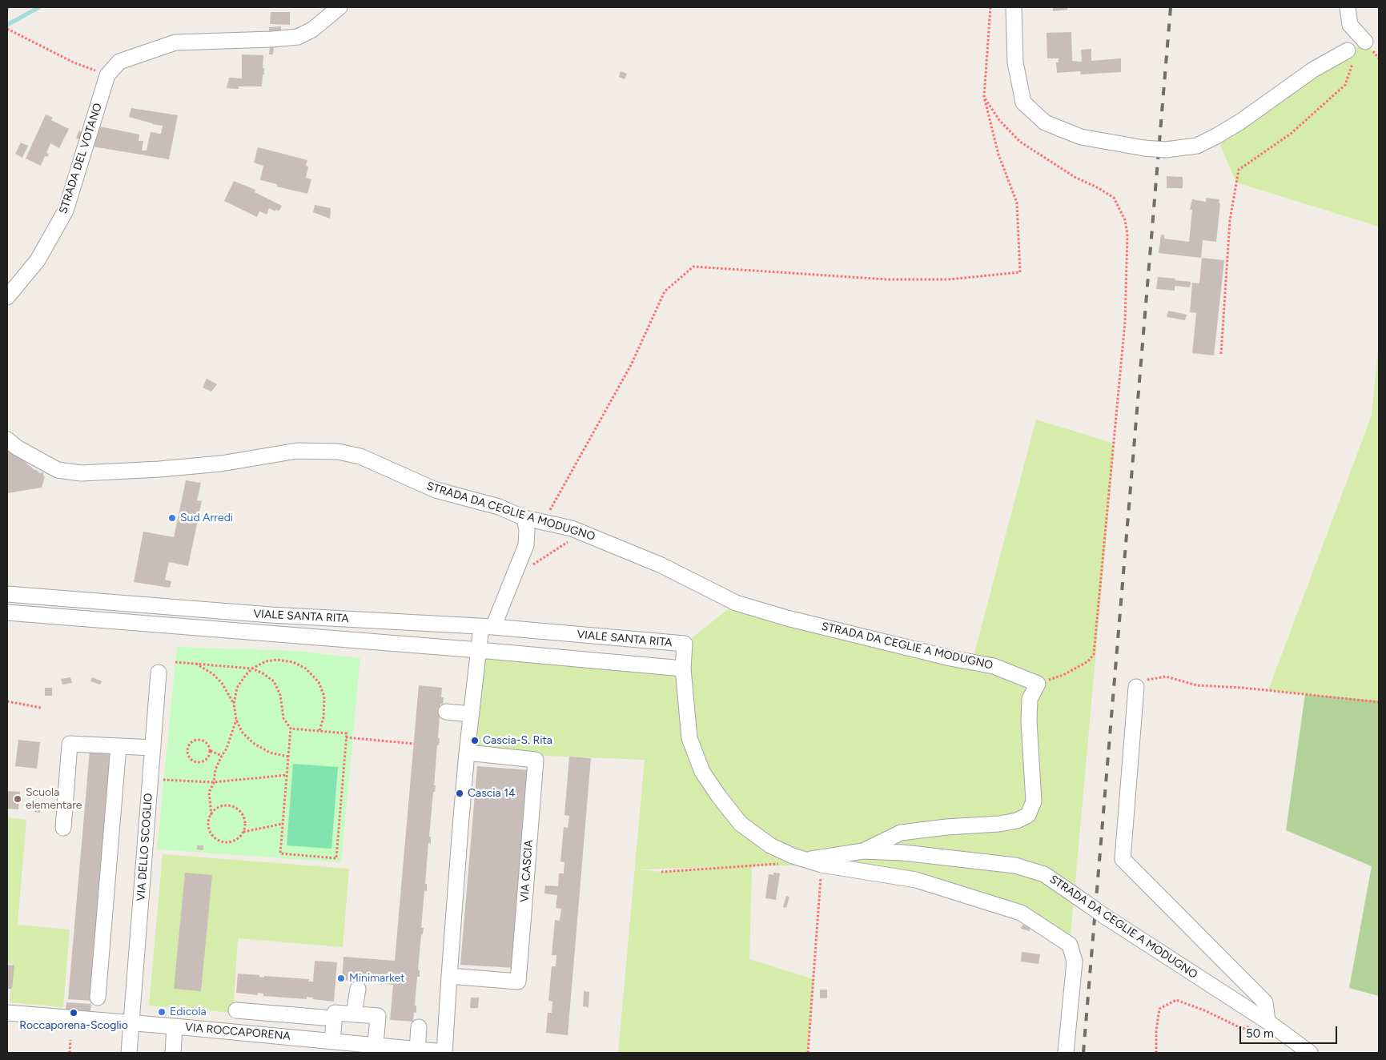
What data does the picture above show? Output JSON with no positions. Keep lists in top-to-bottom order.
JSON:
{
  "streets": {
    "street": [
      "STRADA DEL VOTANO",
      "STRADA DA CEGLIE A MODUGNO",
      "VIALE SANTA RITA",
      "VIA DELLO SCOGLIO",
      "VIA CASCIA",
      "VIA ROCCAPORENA"
    ]
  },
  "crossings": [
    ["VIA DELLO SCOGLIO", "VIA ROCCAPORENA"]
  ],
  "places": [
    "Sud Arredi",
    "Cascia-S. Rita",
    "Cascia 14",
    "Scuola elementare",
    "Minimarket",
    "Edicola",
    "Roccaporena-Scoglio"
  ],
  "scale_bar": "50 m"
}
